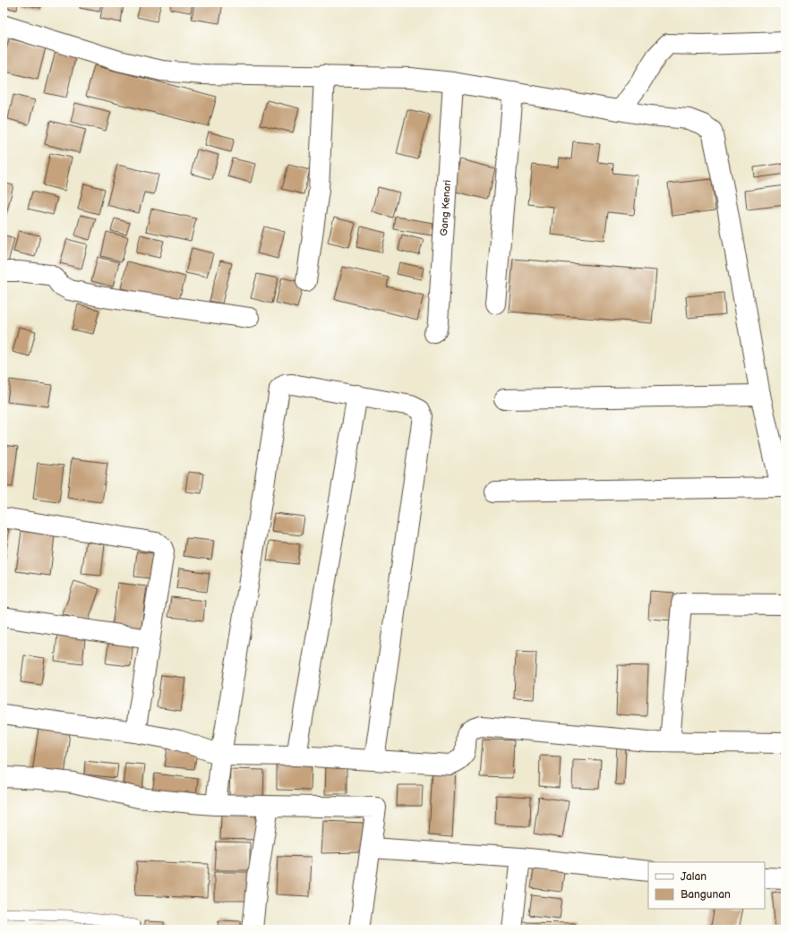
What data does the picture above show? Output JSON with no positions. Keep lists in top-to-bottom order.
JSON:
{
  "streets": {
    "street": ["Gang Kenari"]
  },
  "legend": ["Jalan", "Bangunan"]
}
